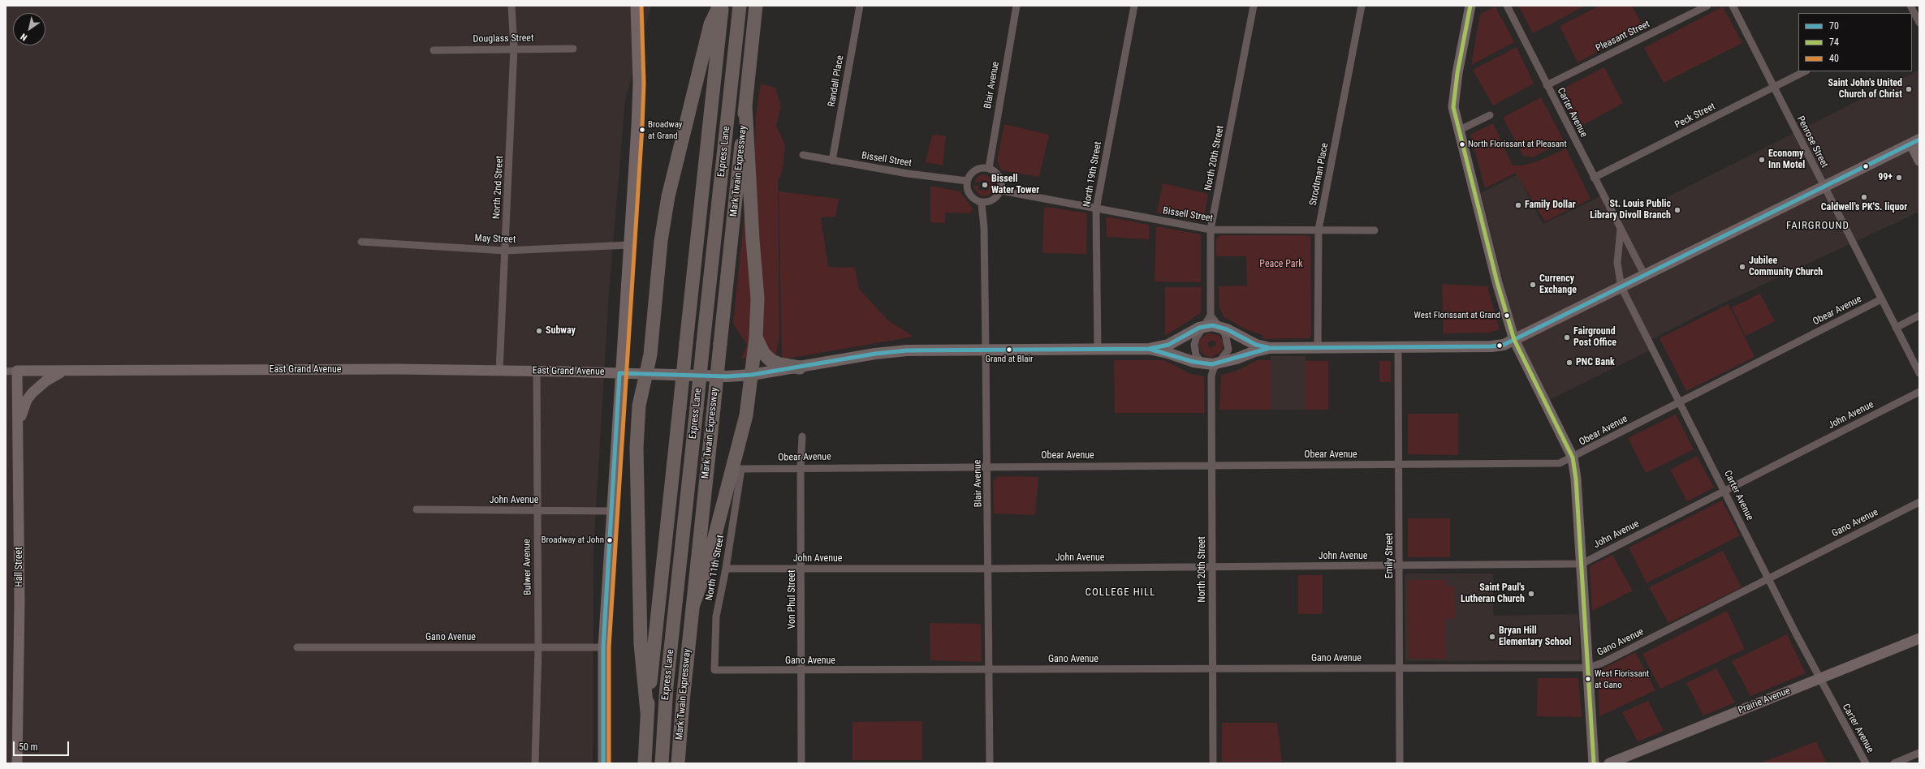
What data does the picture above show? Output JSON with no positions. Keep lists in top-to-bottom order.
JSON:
{
  "streets": {
    "highway": ["Express Lane", "Mark Twain Expressway"],
    "main road": ["East Grand Avenue", "Hall Street", "Prairie Avenue"],
    "street": [
      "Pleasant Street",
      "Douglass Street",
      "Randall Place",
      "Blair Avenue",
      "Carter Avenue",
      "Peck Street",
      "Penrose Street",
      "North 20th Street",
      "Bissell Street",
      "North 19th Street",
      "Strodtman Place",
      "North 2nd Street",
      "May Street",
      "Obear Avenue",
      "John Avenue",
      "Gano Avenue",
      "Emily Street",
      "Bulwer Avenue",
      "North 11th Street",
      "Von Phul Street"
    ]
  },
  "crossings": [
    ["Pleasant Street", "Carter Avenue"],
    ["Douglass Street", "North 2nd Street"],
    ["Randall Place", "Bissell Street"],
    ["Blair Avenue", "Bissell Street"],
    ["Blair Avenue", "Obear Avenue"],
    ["Blair Avenue", "East Grand Avenue"],
    ["Blair Avenue", "John Avenue"],
    ["Blair Avenue", "Gano Avenue"],
    ["Carter Avenue", "Peck Street"],
    ["Carter Avenue", "Obear Avenue"],
    ["Carter Avenue", "East Grand Avenue"],
    ["Carter Avenue", "John Avenue"],
    ["Carter Avenue", "Gano Avenue"],
    ["Carter Avenue", "Prairie Avenue"],
    ["Peck Street", "Penrose Street"],
    ["Penrose Street", "Obear Avenue"],
    ["Penrose Street", "East Grand Avenue"],
    ["North 20th Street", "Bissell Street"],
    ["North 20th Street", "Obear Avenue"],
    ["North 20th Street", "East Grand Avenue"],
    ["North 20th Street", "John Avenue"],
    ["North 20th Street", "Gano Avenue"],
    ["Bissell Street", "North 19th Street"],
    ["Bissell Street", "Strodtman Place"],
    ["North 19th Street", "East Grand Avenue"],
    ["Strodtman Place", "East Grand Avenue"],
    ["North 2nd Street", "May Street"],
    ["North 2nd Street", "East Grand Avenue"],
    ["Obear Avenue", "Emily Street"],
    ["Obear Avenue", "North 11th Street"],
    ["Obear Avenue", "Von Phul Street"],
    ["East Grand Avenue", "Emily Street"],
    ["East Grand Avenue", "Hall Street"],
    ["East Grand Avenue", "Bulwer Avenue"],
    ["John Avenue", "Emily Street"],
    ["John Avenue", "Bulwer Avenue"],
    ["John Avenue", "North 11th Street"],
    ["John Avenue", "Von Phul Street"],
    ["Gano Avenue", "Emily Street"],
    ["Gano Avenue", "Bulwer Avenue"],
    ["Gano Avenue", "North 11th Street"],
    ["Gano Avenue", "Von Phul Street"]
  ],
  "districts": ["FAIRGROUND", "COLLEGE HILL"],
  "parks": ["Peace Park"],
  "places": [
    "Saint John's United Church of Christ",
    "Broadway at Grand",
    "North Florissant at Pleasant",
    "Economy Inn Motel",
    "99+",
    "Bissell Water Tower",
    "Caldwell's PK'S. liquor",
    "Family Dollar",
    "St. Louis Public Library Divoll Branch",
    "Jubilee Community Church",
    "Currency Exchange",
    "West Florissant at Grand",
    "Subway",
    "Fairground Post Office",
    "Grand at Blair",
    "PNC Bank",
    "Broadway at John",
    "Saint Paul's Lutheran Church",
    "Bryan Hill Elementary School",
    "West Florissant at Gano"
  ],
  "lines": ["transit line 74", "transit line 40", "transit line 70"],
  "legend": ["70", "74", "40"],
  "scale_bar": "50 m",
  "north": "bottom left"
}
